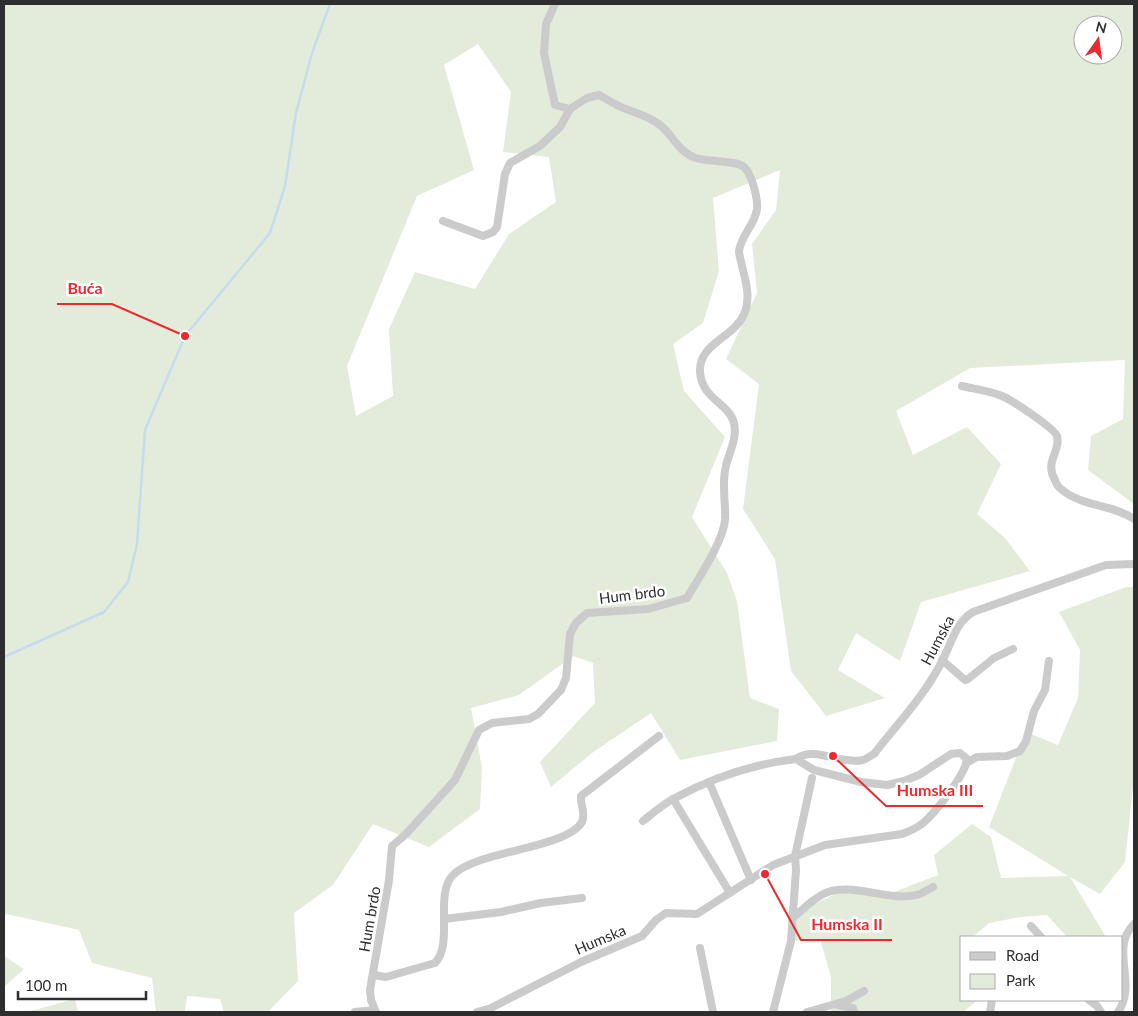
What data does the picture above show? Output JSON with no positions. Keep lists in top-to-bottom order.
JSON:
{
  "streets": {
    "street": ["Hum brdo", "Humska"]
  },
  "places": ["Buća", "Humska III", "Humska II"],
  "legend": ["Road", "Park"],
  "scale_bar": "100 m",
  "north": "top"
}
